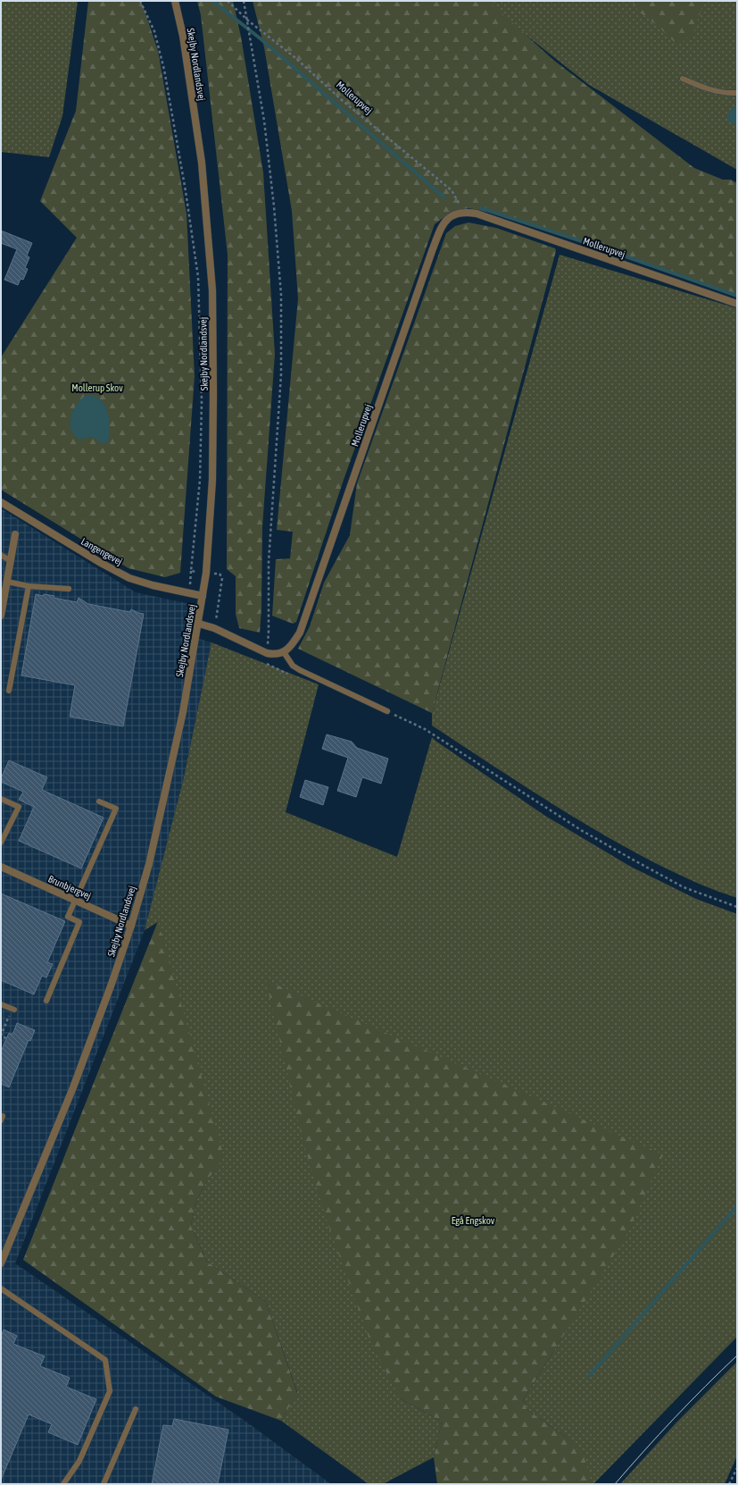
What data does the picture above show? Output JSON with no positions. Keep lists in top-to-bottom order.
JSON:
{
  "streets": {
    "street": [
      "Skejby Nordlandsvej",
      "Mollerupvej",
      "Langengevej",
      "Brunbjergvej"
    ]
  },
  "crossings": [
    ["Skejby Nordlandsvej", "Langengevej"],
    ["Skejby Nordlandsvej", "Brunbjergvej"]
  ],
  "parks": ["Mollerup Skov", "Egå Engskov"]
}
